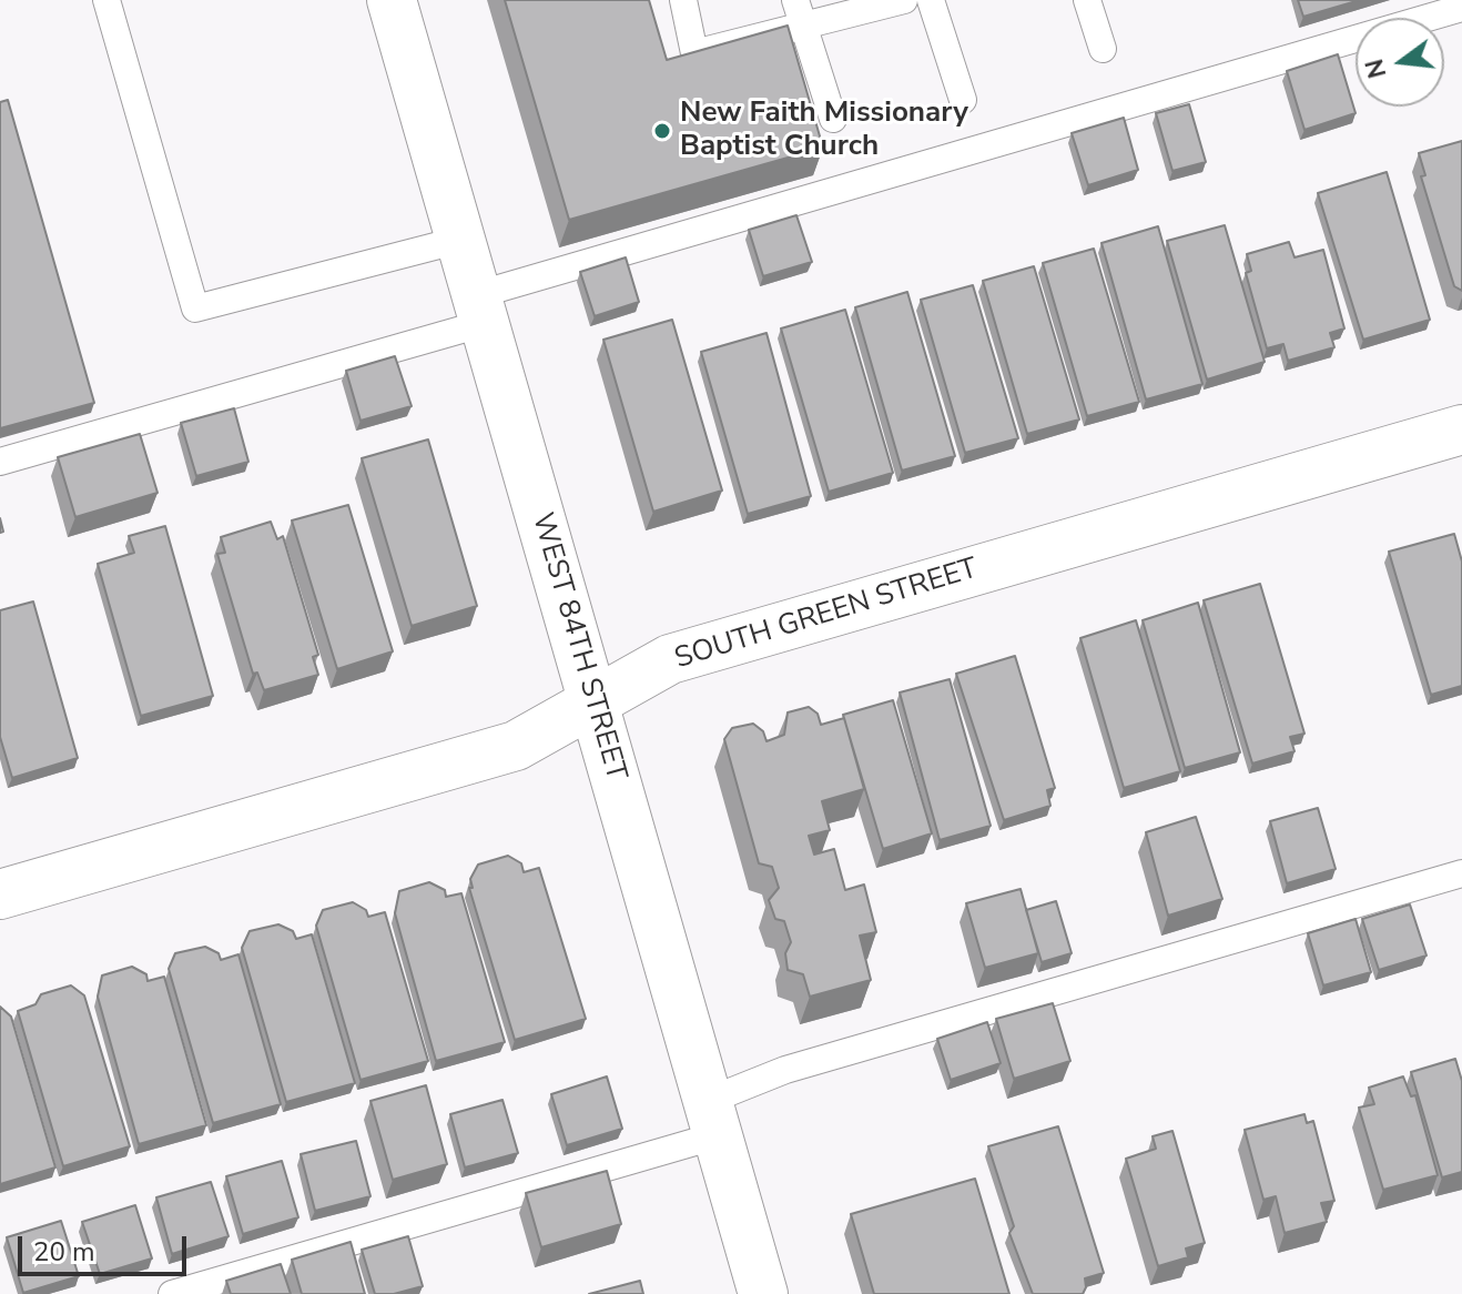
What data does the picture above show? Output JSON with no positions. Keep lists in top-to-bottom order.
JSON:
{
  "streets": {
    "street": ["SOUTH GREEN STREET", "WEST 84TH STREET"]
  },
  "crossings": [
    ["SOUTH GREEN STREET", "WEST 84TH STREET"]
  ],
  "places": ["New Faith Missionary Baptist Church"],
  "scale_bar": "20 m",
  "north": "left"
}
